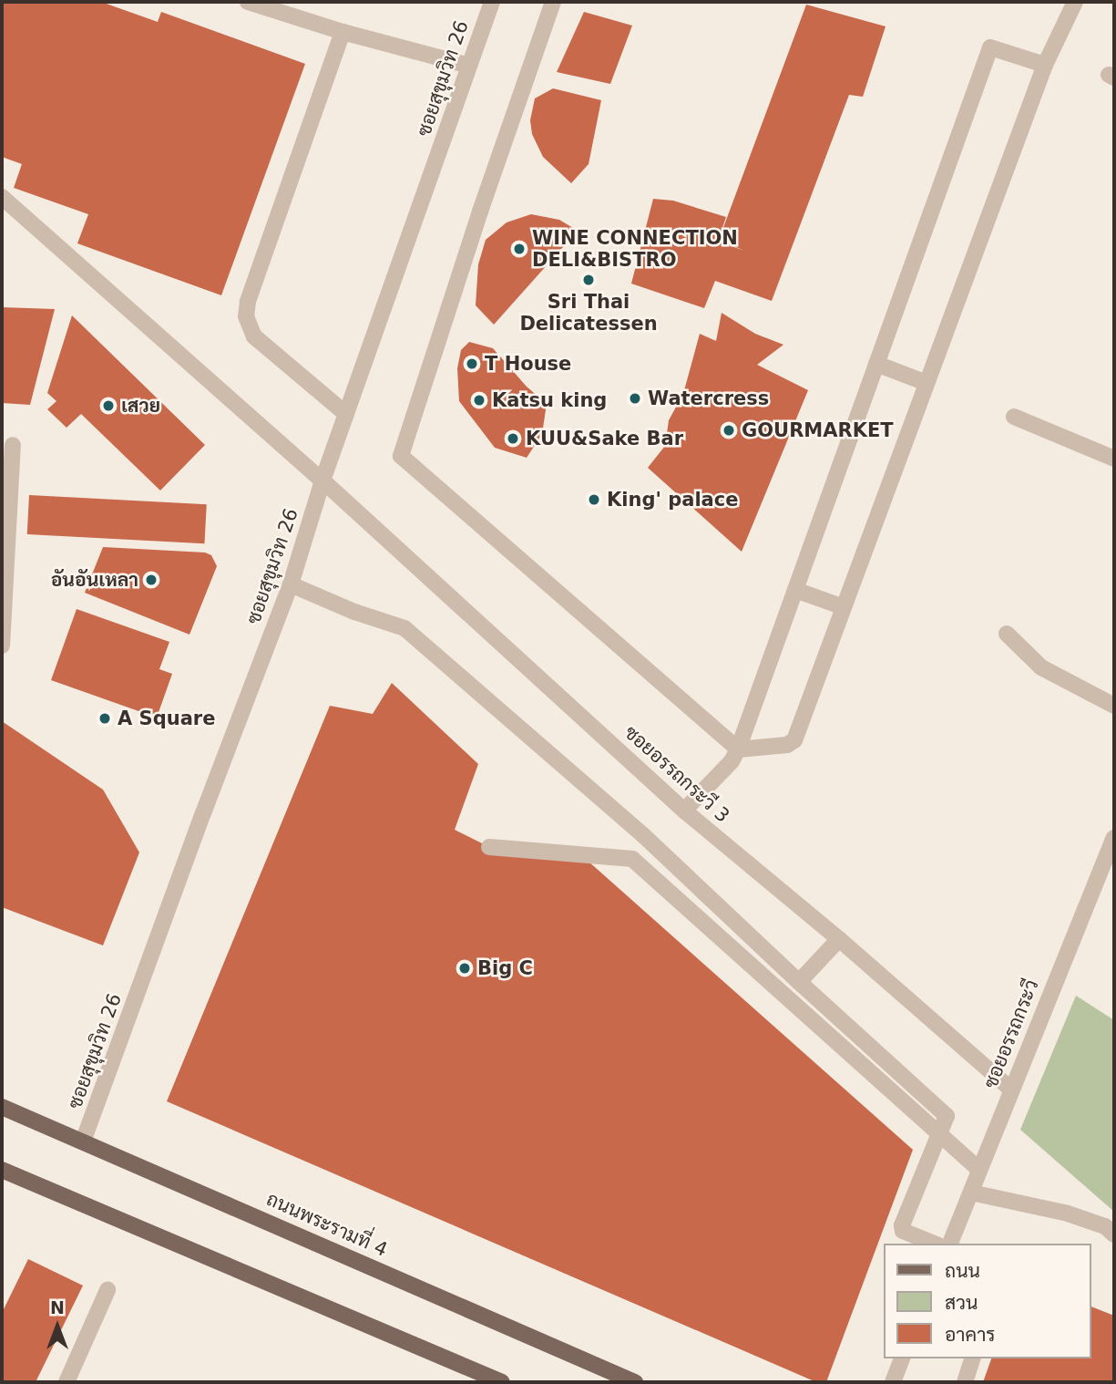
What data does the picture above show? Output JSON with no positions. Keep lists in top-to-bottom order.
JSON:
{
  "streets": {
    "main road": ["ถนนพระรามที่ 4"],
    "street": ["ซอยสุขุมวิท 26", "ซอยอรรถกระวี 3", "ซอยอรรถกระวี"]
  },
  "crossings": [
    ["ซอยสุขุมวิท 26", "ซอยอรรถกระวี 3"],
    ["ซอยสุขุมวิท 26", "ถนนพระรามที่ 4"],
    ["ซอยอรรถกระวี 3", "ซอยอรรถกระวี"]
  ],
  "places": [
    "WINE CONNECTION DELI&BISTRO",
    "Sri Thai Delicatessen",
    "T House",
    "Watercress",
    "Katsu king",
    "เสวย",
    "GOURMARKET",
    "KUU&Sake Bar",
    "King' palace",
    "อันอันเหลา",
    "A Square",
    "Big C"
  ],
  "legend": ["ถนน", "สวน", "อาคาร"],
  "north": "top"
}
